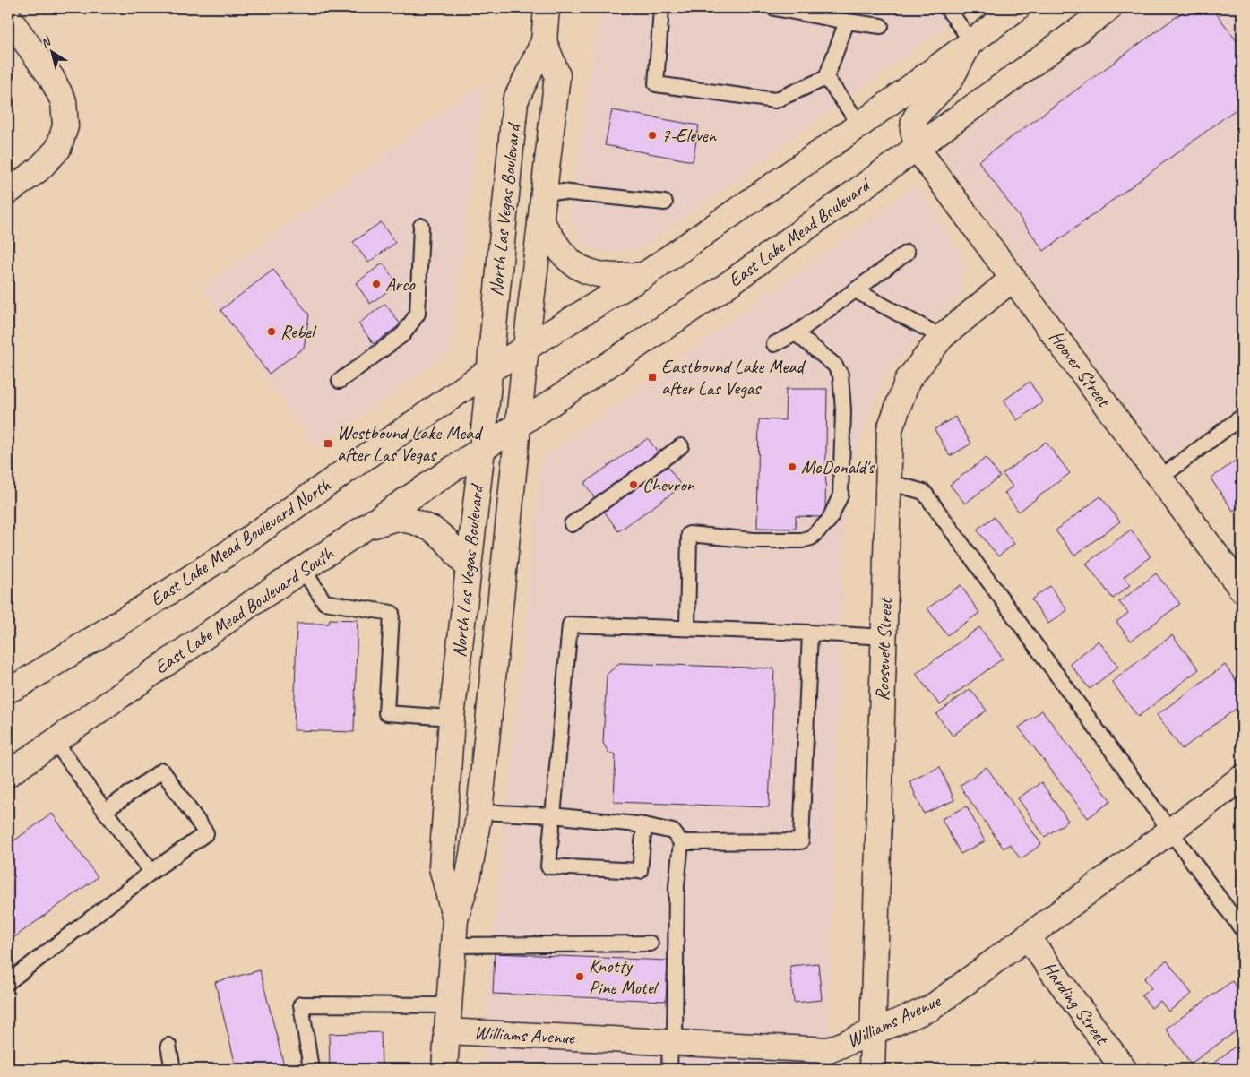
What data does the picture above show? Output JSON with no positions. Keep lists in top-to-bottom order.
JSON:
{
  "streets": {
    "main road": [
      "North Las Vegas Boulevard",
      "East Lake Mead Boulevard",
      "Hoover Street",
      "East Lake Mead Boulevard North",
      "East Lake Mead Boulevard South",
      "Roosevelt Street",
      "Harding Street",
      "Williams Avenue"
    ]
  },
  "crossings": [
    ["North Las Vegas Boulevard", "East Lake Mead Boulevard"],
    ["North Las Vegas Boulevard", "East Lake Mead Boulevard North"],
    ["North Las Vegas Boulevard", "East Lake Mead Boulevard South"],
    ["North Las Vegas Boulevard", "Williams Avenue"],
    ["East Lake Mead Boulevard", "Hoover Street"],
    ["East Lake Mead Boulevard", "East Lake Mead Boulevard South"],
    ["Hoover Street", "Roosevelt Street"],
    ["Roosevelt Street", "Williams Avenue"],
    ["Harding Street", "Williams Avenue"]
  ],
  "places": {
    "other": [
      "7-Eleven",
      "Arco",
      "Rebel",
      "McDonald's",
      "Chevron",
      "Knotty Pine Motel"
    ],
    "transit": ["Eastbound Lake Mead after Las Vegas", "Westbound Lake Mead after Las Vegas"]
  },
  "north": "top left"
}
